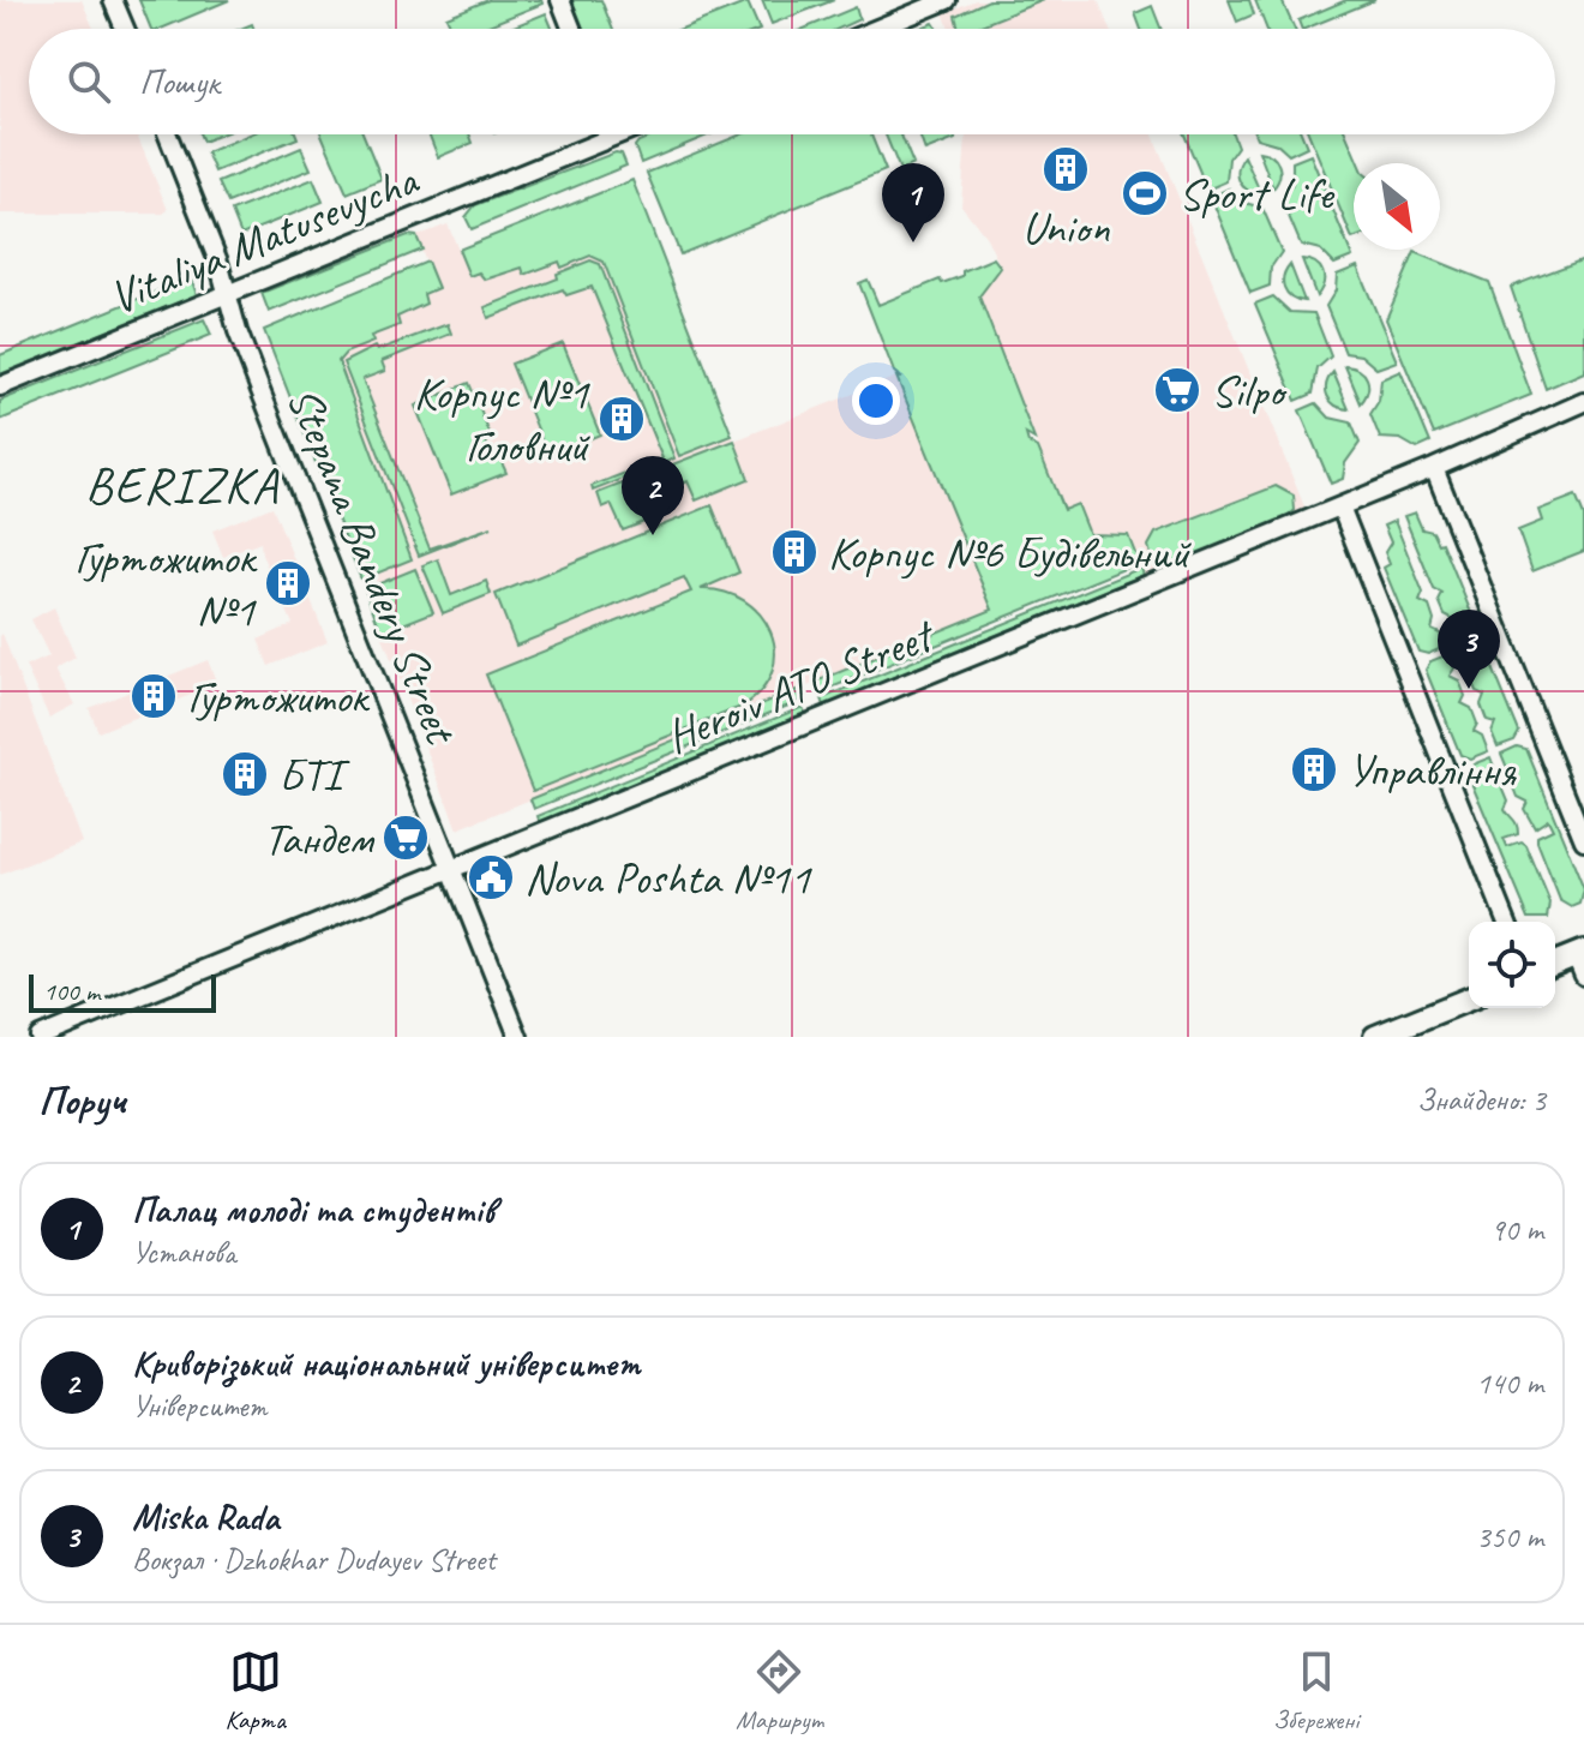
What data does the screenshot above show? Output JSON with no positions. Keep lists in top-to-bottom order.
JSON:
{
  "streets": {
    "street": ["Vitaliya Matusevycha", "Stepana Bandery Street", "Heroiv ATO Street"]
  },
  "crossings": [
    ["Vitaliya Matusevycha", "Stepana Bandery Street"],
    ["Stepana Bandery Street", "Heroiv ATO Street"]
  ],
  "districts": ["BERIZKA"],
  "places": {
    "building": [
      "Union",
      "Корпус №1 Головний",
      "Корпус №6 Будівельний",
      "Гуртожиток №1",
      "Гуртожиток",
      "Управління",
      "БТІ"
    ],
    "sports": ["Sport Life"],
    "supermarket": ["Silpo", "Тандем"],
    "public building": ["Nova Poshta №11"]
  },
  "scale_bar": "100 m",
  "north": "bottom right",
  "page": {
    "search": "Пошук",
    "pins": ["1", "2", "3"],
    "scale": "100 m",
    "heading": ["Поруч", "Знайдено: 3"],
    "list": [
      {
        "mark": "1",
        "name": "Палац молоді та студентів",
        "note": "Установа",
        "value": "90 m"
      },
      {
        "mark": "2",
        "name": "Криворізький національний університет",
        "note": "Університет",
        "value": "140 m"
      },
      {
        "mark": "3",
        "name": "Miska Rada",
        "note": "Вокзал · Dzhokhar Dudayev Street",
        "value": "350 m"
      }
    ],
    "nav": ["Карта", "Маршрут", "Збережені"]
  }
}
